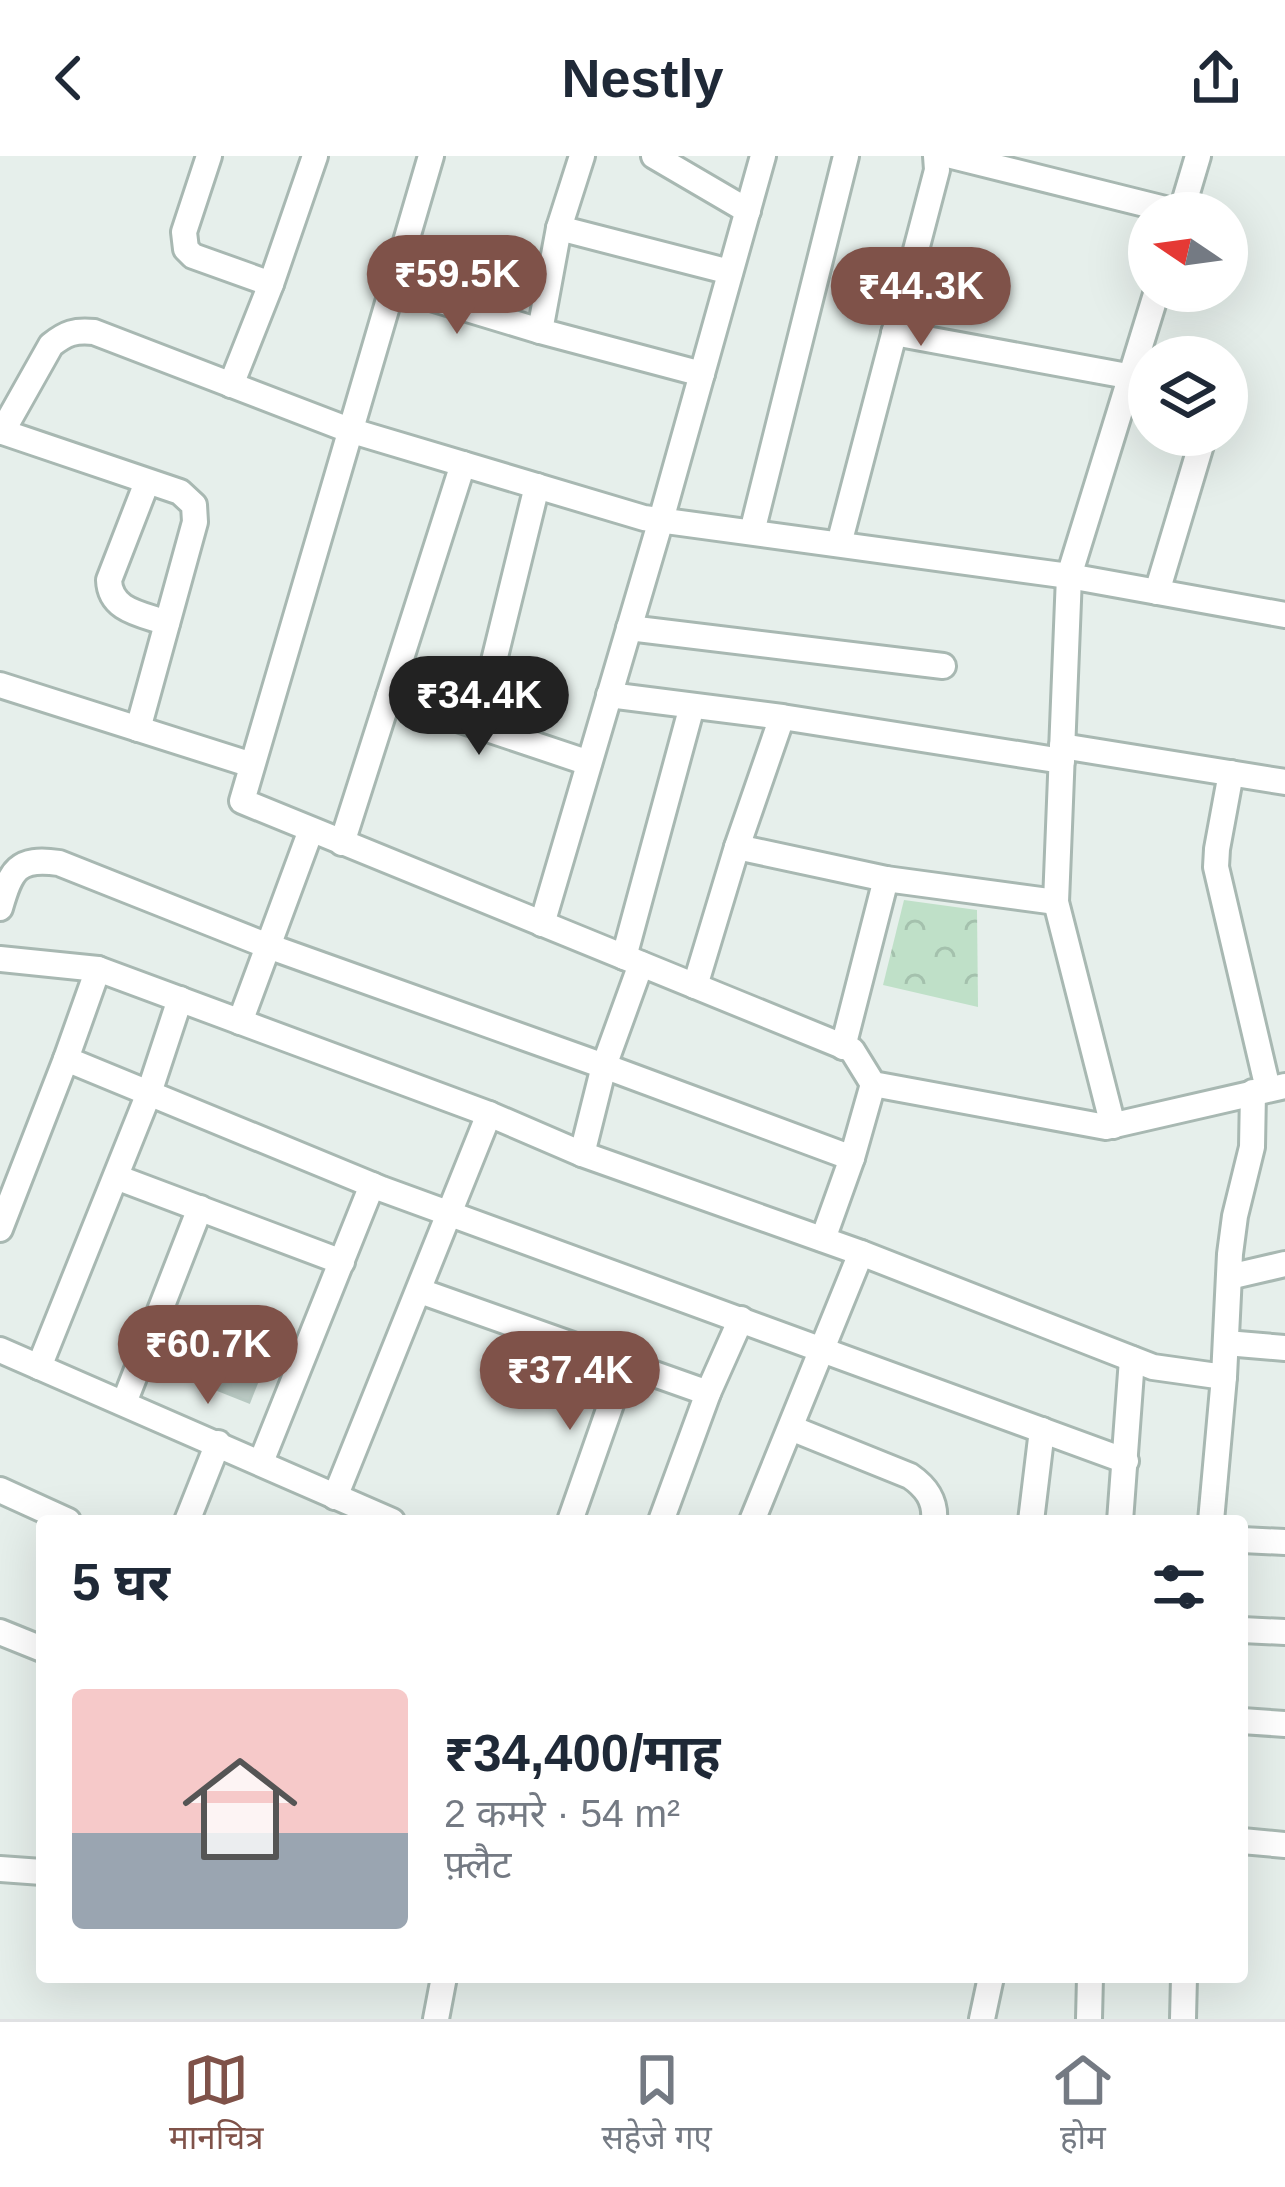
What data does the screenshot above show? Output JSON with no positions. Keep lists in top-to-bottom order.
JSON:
{
  "north": "left",
  "page": {
    "header": "Nestly",
    "price": [
      "₹59.5K",
      "₹44.3K",
      "₹34.4K",
      "₹60.7K",
      "₹37.4K"
    ],
    "heading": "5 घर",
    "list": [
      {
        "name": "₹34,400/माह",
        "note": "2 कमरे · 54 m² · फ़्लैट"
      }
    ],
    "tabs": ["मानचित्र", "सहेजे गए", "होम"]
  }
}
